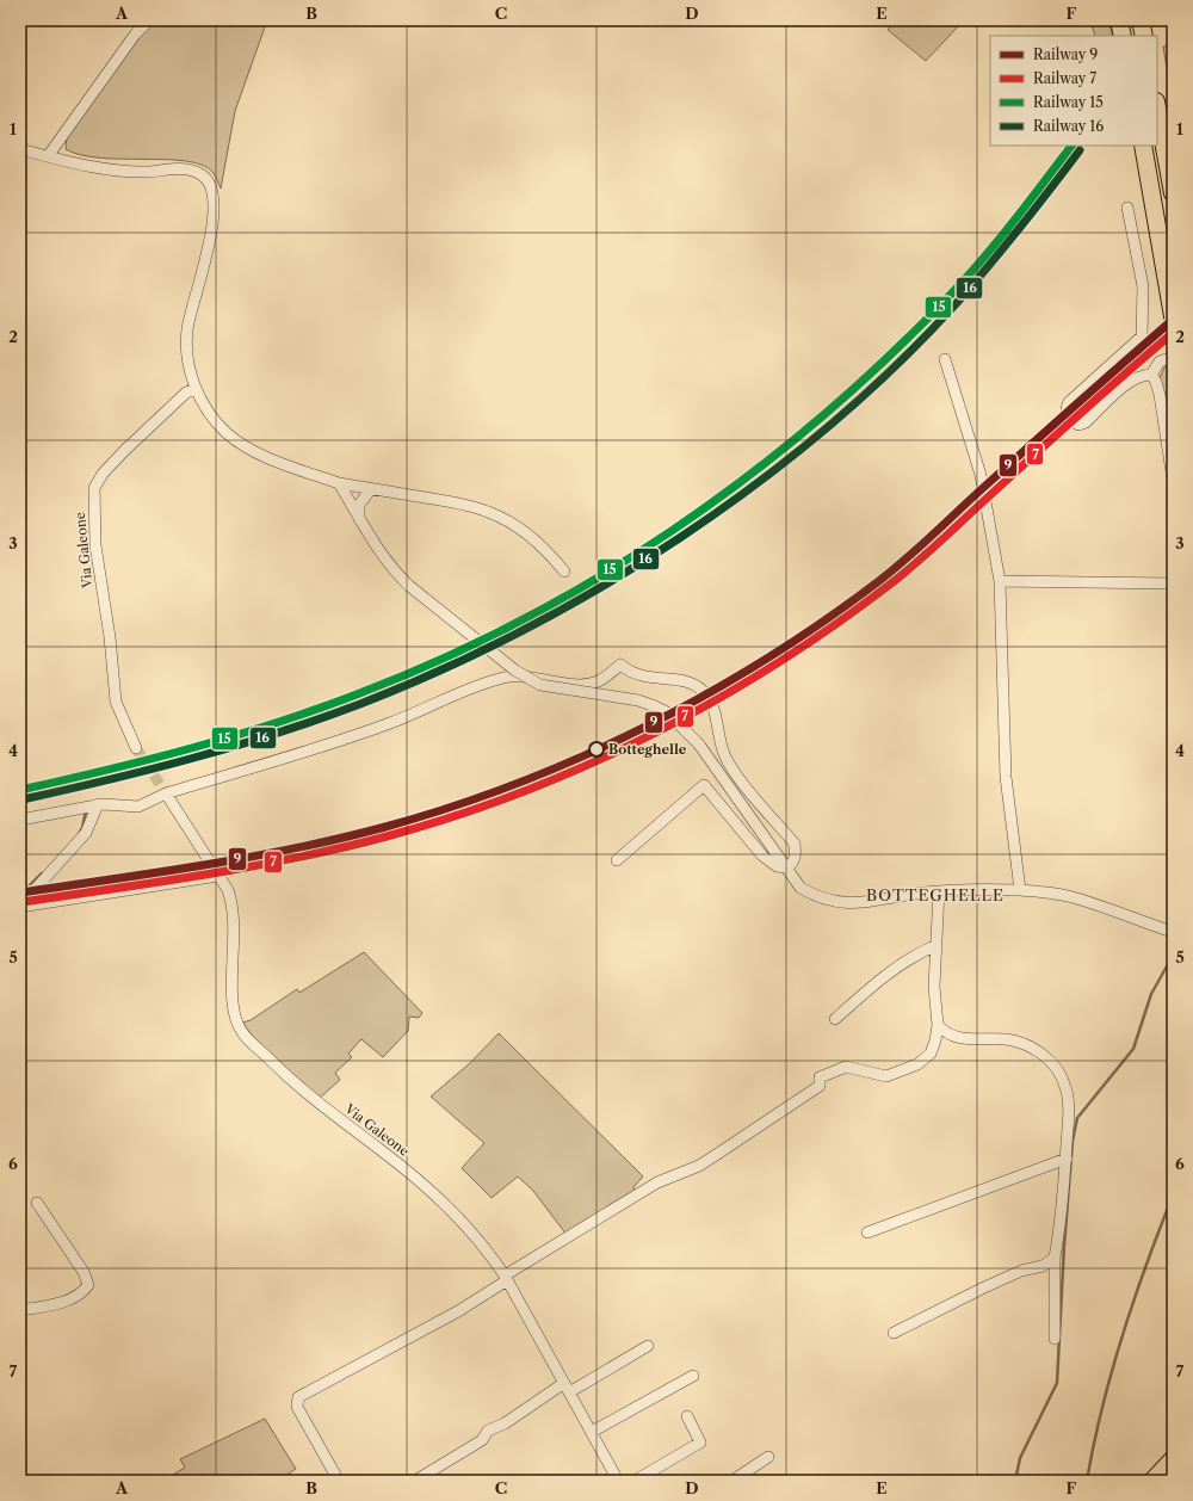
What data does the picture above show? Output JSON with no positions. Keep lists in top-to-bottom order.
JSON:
{
  "streets": {
    "street": ["Via Galeone"]
  },
  "districts": ["BOTTEGHELLE"],
  "places": ["Botteghelle"],
  "lines": [
    "rail line 15",
    "rail line 16",
    "rail line 9",
    "rail line 7"
  ],
  "legend": [
    "Railway 9",
    "Railway 7",
    "Railway 15",
    "Railway 16"
  ],
  "grid": {
    "columns": [
      "A",
      "B",
      "C",
      "D",
      "E",
      "F"
    ],
    "rows": [
      "1",
      "2",
      "3",
      "4",
      "5",
      "6",
      "7"
    ]
  }
}
